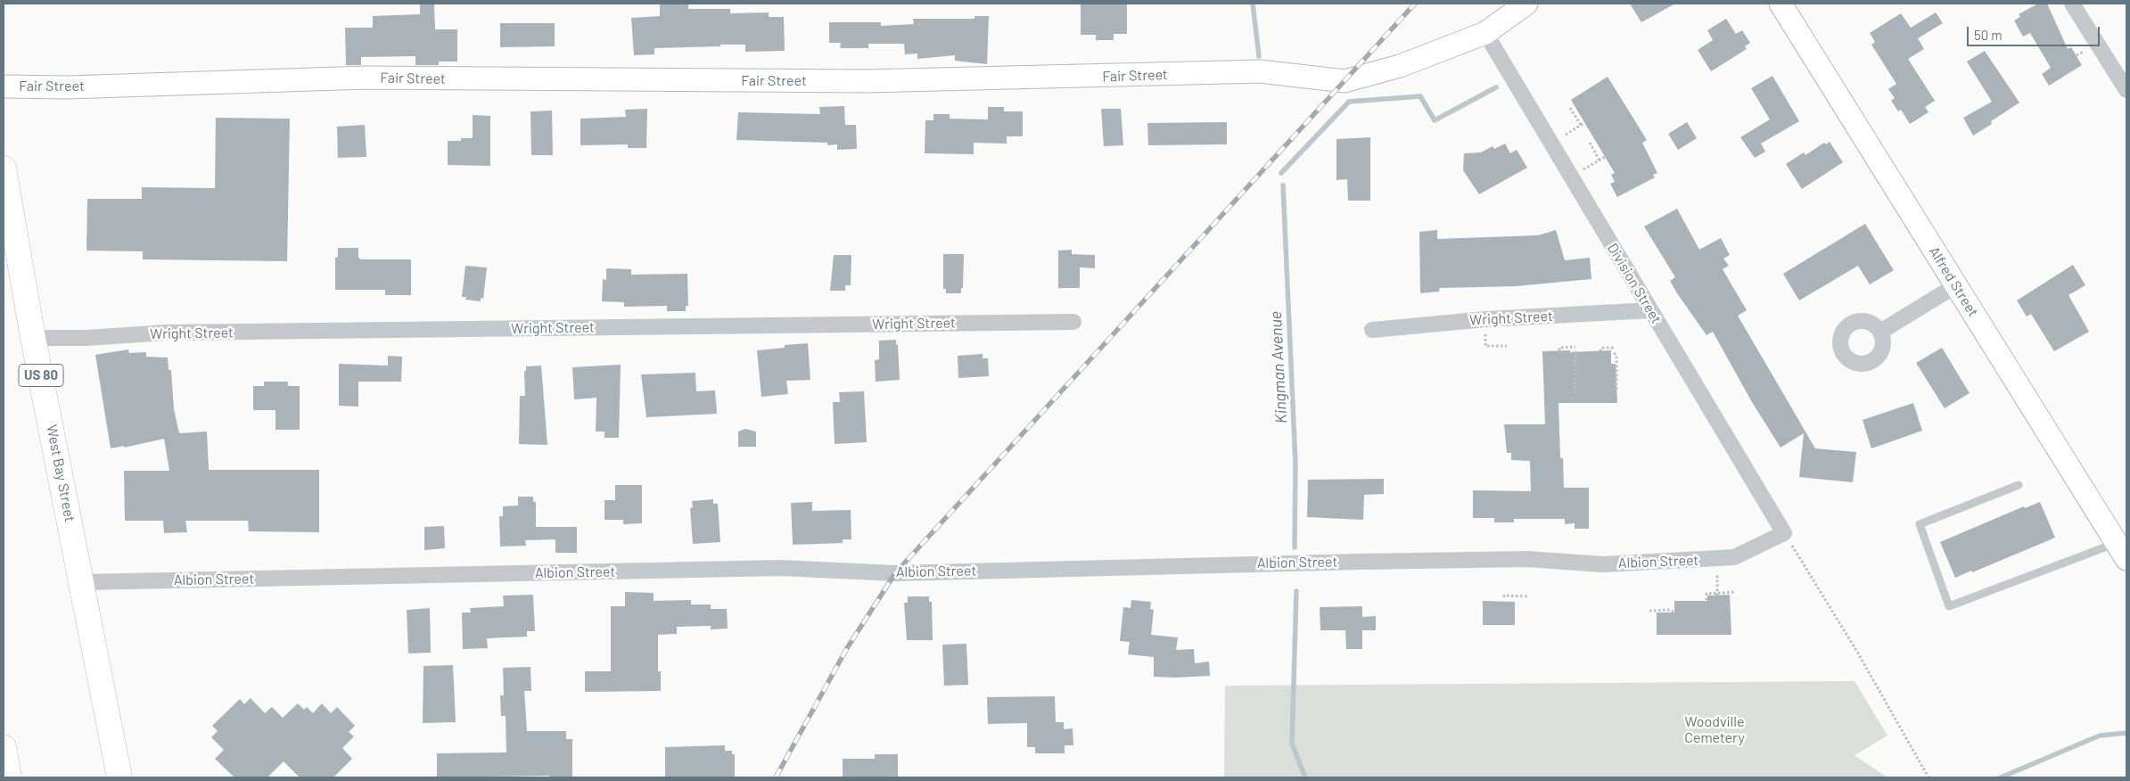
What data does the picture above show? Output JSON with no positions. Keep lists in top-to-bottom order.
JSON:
{
  "streets": {
    "main road": ["US 80", "West Bay Street"],
    "street": [
      "Fair Street",
      "Alfred Street",
      "Division Street",
      "Wright Street",
      "Albion Street"
    ]
  },
  "crossings": [
    ["Fair Street", "Division Street"],
    ["Division Street", "Wright Street"],
    ["Division Street", "Albion Street"],
    ["Wright Street", "West Bay Street"],
    ["West Bay Street", "Albion Street"]
  ],
  "water": ["Kingman Avenue"],
  "parks": ["Woodville Cemetery"],
  "scale_bar": "50 m"
}
